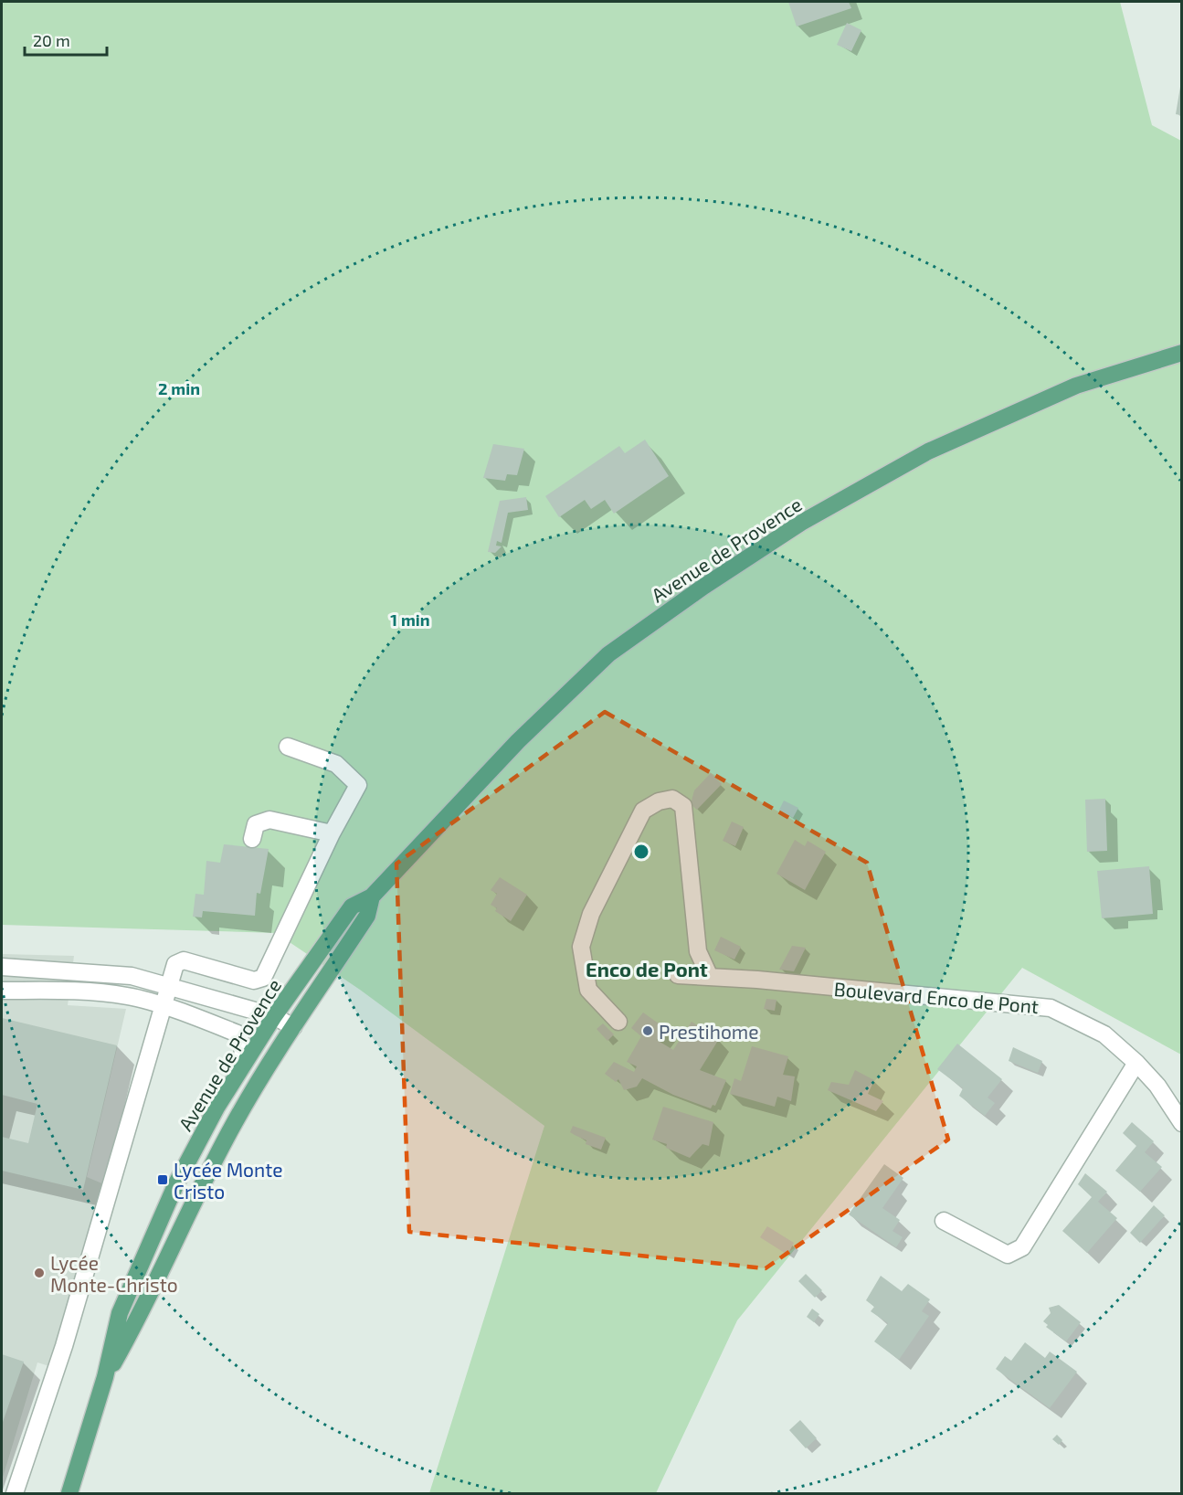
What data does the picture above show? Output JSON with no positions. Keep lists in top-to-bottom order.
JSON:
{
  "streets": {
    "main road": ["Avenue de Provence"],
    "street": ["Boulevard Enco de Pont"]
  },
  "districts": ["Enco de Pont"],
  "places": {
    "other": ["Prestihome", "Lycée Monte-Christo"],
    "transit": ["Lycée Monte Cristo"]
  },
  "scale_bar": "20 m",
  "rings": ["2 min", "1 min"]
}
